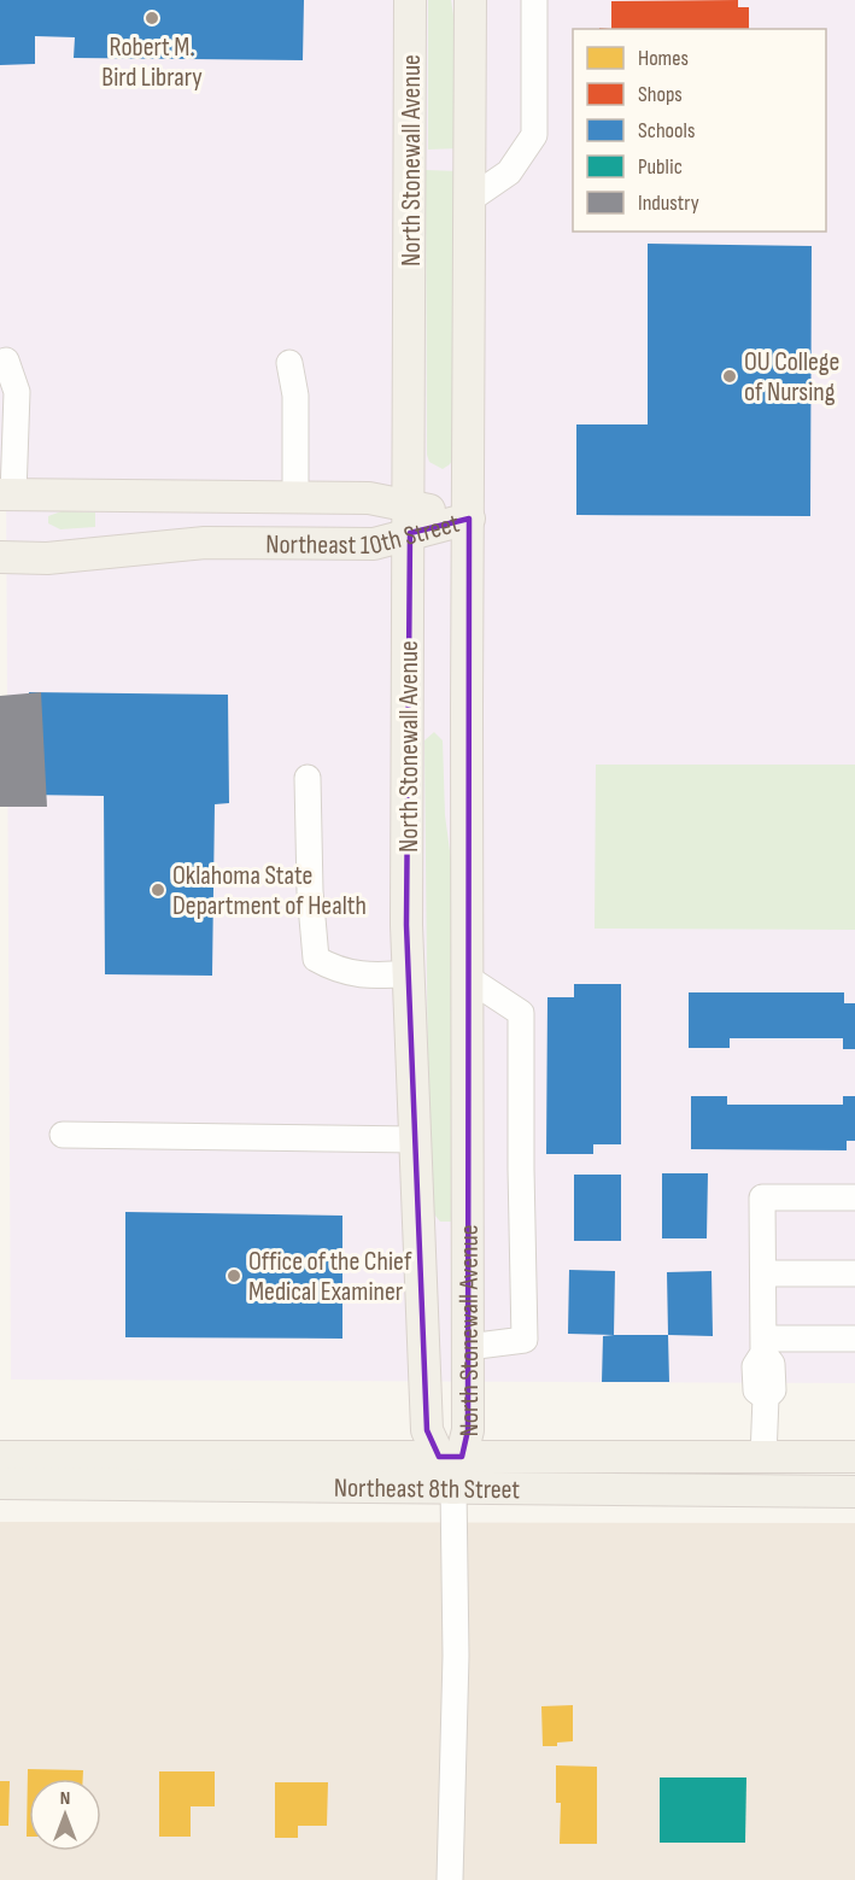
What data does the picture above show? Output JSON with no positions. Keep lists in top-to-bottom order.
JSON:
{
  "streets": {
    "main road": ["North Stonewall Avenue", "Northeast 10th Street", "Northeast 8th Street"]
  },
  "crossings": [
    ["North Stonewall Avenue", "Northeast 10th Street"],
    ["North Stonewall Avenue", "Northeast 8th Street"]
  ],
  "places": [
    "Robert M. Bird Library",
    "OU College of Nursing",
    "Oklahoma State Department of Health",
    "Office of the Chief Medical Examiner"
  ],
  "legend": [
    "Homes",
    "Shops",
    "Schools",
    "Public",
    "Industry"
  ],
  "north": "top"
}
